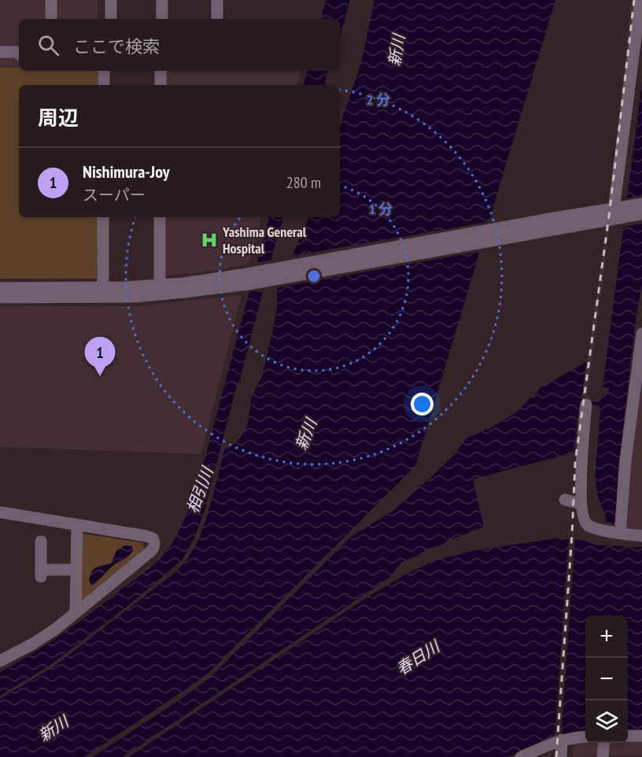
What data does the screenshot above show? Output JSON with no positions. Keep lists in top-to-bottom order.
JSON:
{
  "water": ["新川", "相引川", "春日川"],
  "places": {
    "hospital": ["Yashima General Hospital"]
  },
  "page": {
    "search": "ここで検索",
    "heading": "周辺",
    "list": [
      {
        "mark": "1",
        "name": "Nishimura-Joy",
        "note": "スーパー",
        "value": "280 m"
      }
    ],
    "pins": "1",
    "map_buttons": ["+", "−"]
  },
  "rings": ["2 分", "1 分"]
}
